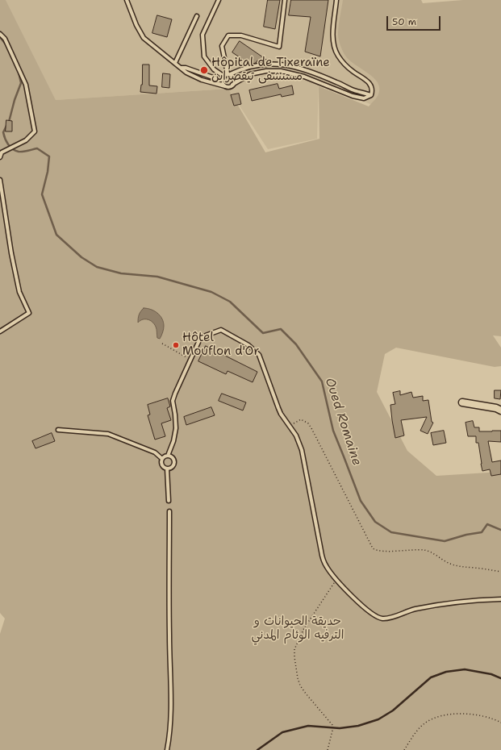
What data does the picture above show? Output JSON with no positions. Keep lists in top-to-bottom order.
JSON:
{
  "water": ["Oued Romaine"],
  "parks": ["حديقة الحيوانات و الترفيه الوئام المدني"],
  "places": ["Hôpital de Tixeraïne مستشفى تيقصراين", "Hôtel Mouflon d'Or"],
  "scale_bar": "50 m"
}
